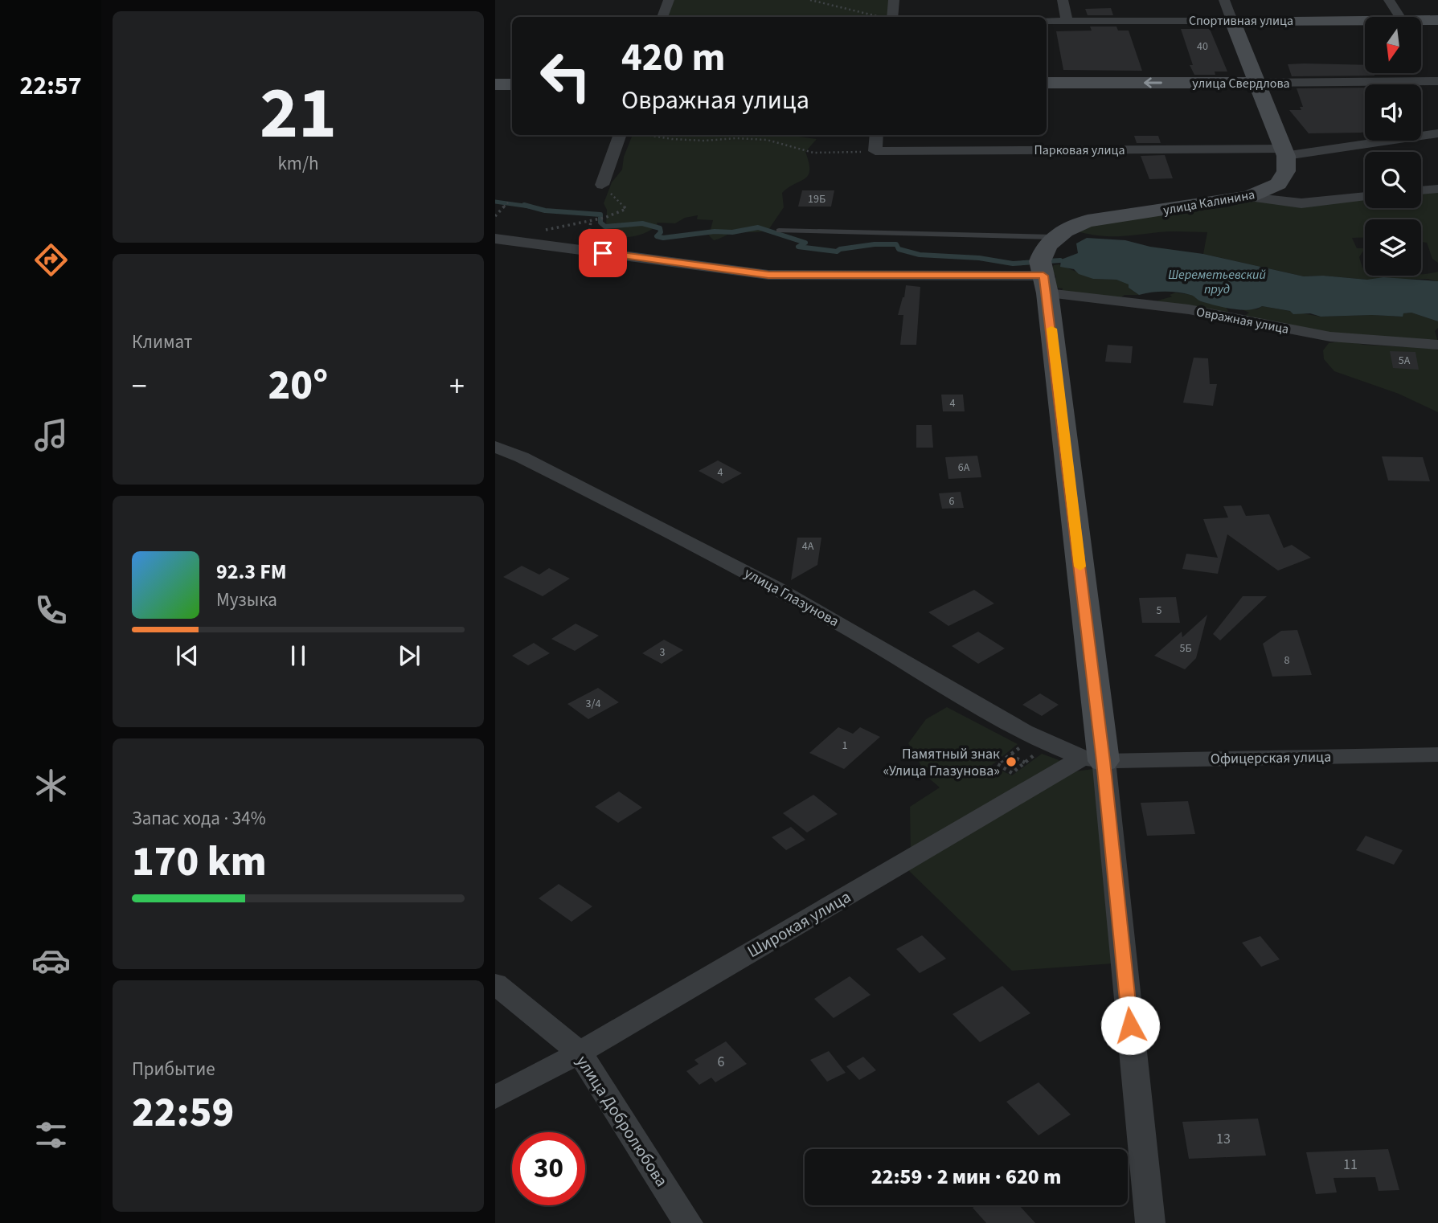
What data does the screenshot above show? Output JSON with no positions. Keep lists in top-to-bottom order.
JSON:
{
  "streets": {
    "street": [
      "Спортивная улица",
      "улица Свердлова",
      "Парковая улица",
      "улица Калинина",
      "Овражная улица",
      "улица Глазунова",
      "Офицерская улица",
      "Широкая улица",
      "улица Добролюбова"
    ]
  },
  "crossings": [
    ["Парковая улица", "улица Калинина"],
    ["улица Глазунова", "Офицерская улица"],
    ["улица Глазунова", "Широкая улица"],
    ["Офицерская улица", "Широкая улица"],
    ["Широкая улица", "улица Добролюбова"]
  ],
  "one_way": ["улица Свердлова"],
  "water": ["Шереметьевский пруд"],
  "places": ["Памятный знак «Улица Глазунова»"],
  "house_numbers": [
    "40",
    "19Б",
    "5А",
    "4",
    "6А",
    "4",
    "6",
    "4А",
    "5",
    "5Б",
    "3",
    "8",
    "3/4",
    "1",
    "6",
    "13",
    "11"
  ],
  "north": "bottom",
  "page": {
    "tabs": "22:57",
    "tile": [
      ["21", "km/h"],
      "Климат",
      ["Запас хода · 34%", "170 km"],
      ["Прибытие", "22:59"]
    ],
    "turn": ["420 m", "Овражная улица"],
    "heat": ["−", "20°", "+"],
    "song": ["92.3 FM", "Музыка"],
    "limit": "30",
    "trip": "22:59 · 2 мин · 620 m"
  }
}
